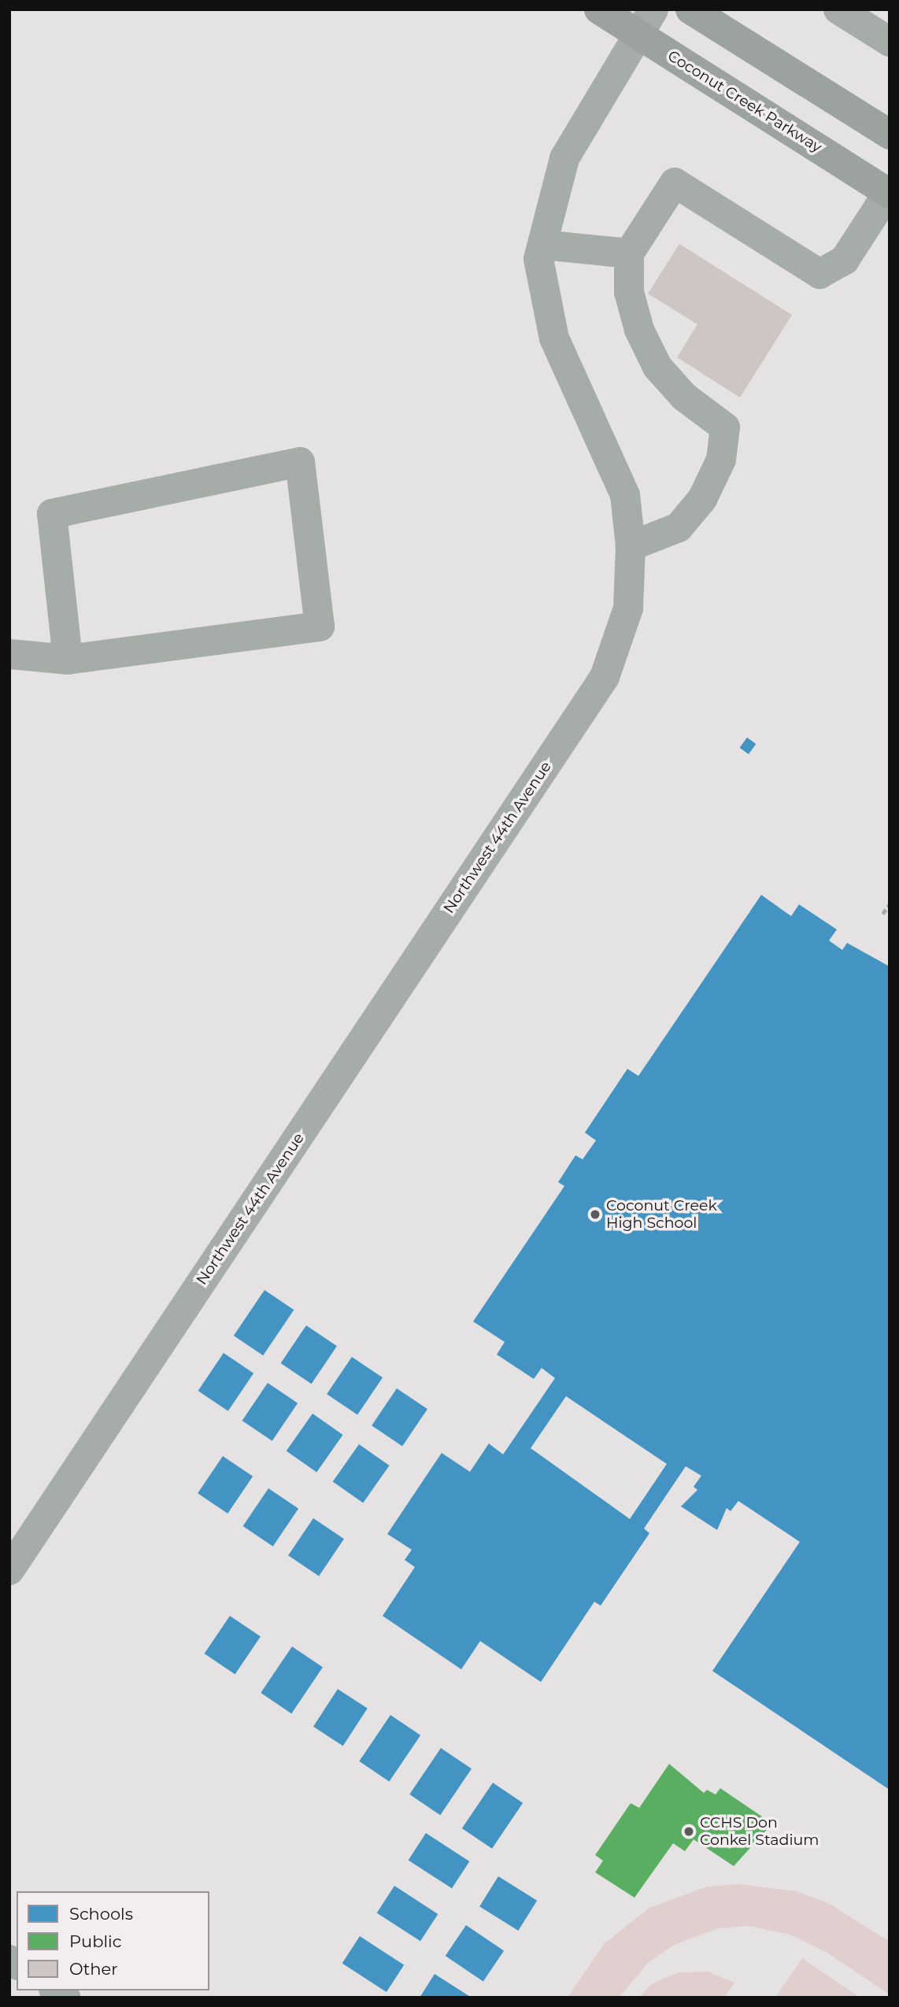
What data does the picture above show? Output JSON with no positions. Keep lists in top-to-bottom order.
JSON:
{
  "streets": {
    "main road": ["Coconut Creek Parkway"],
    "street": ["Northwest 44th Avenue"]
  },
  "crossings": [
    ["Coconut Creek Parkway", "Northwest 44th Avenue"]
  ],
  "places": ["Coconut Creek High School", "CCHS Don Conkel Stadium"],
  "legend": ["Schools", "Public", "Other"]
}
